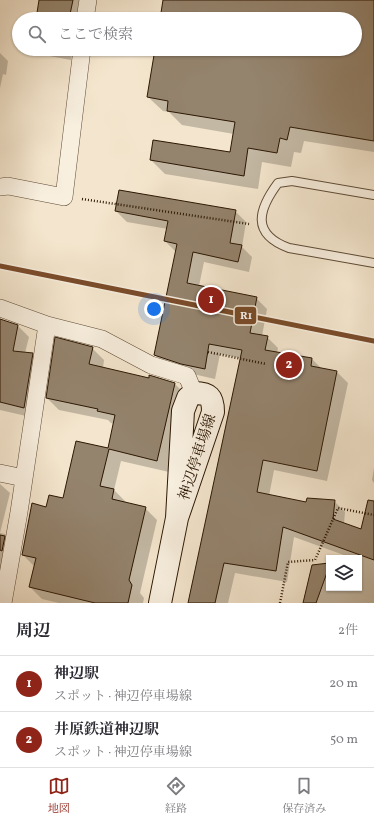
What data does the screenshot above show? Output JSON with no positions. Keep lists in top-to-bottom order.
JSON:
{
  "streets": {
    "main road": ["神辺停車場線"]
  },
  "lines": ["transit line R1"],
  "page": {
    "search": "ここで検索",
    "pins": ["1", "2"],
    "heading": ["周辺", "2件"],
    "list": [
      {
        "mark": "1",
        "name": "神辺駅",
        "note": "スポット · 神辺停車場線",
        "value": "20 m"
      },
      {
        "mark": "2",
        "name": "井原鉄道神辺駅",
        "note": "スポット · 神辺停車場線",
        "value": "50 m"
      }
    ],
    "nav": ["地図", "経路", "保存済み"]
  }
}
